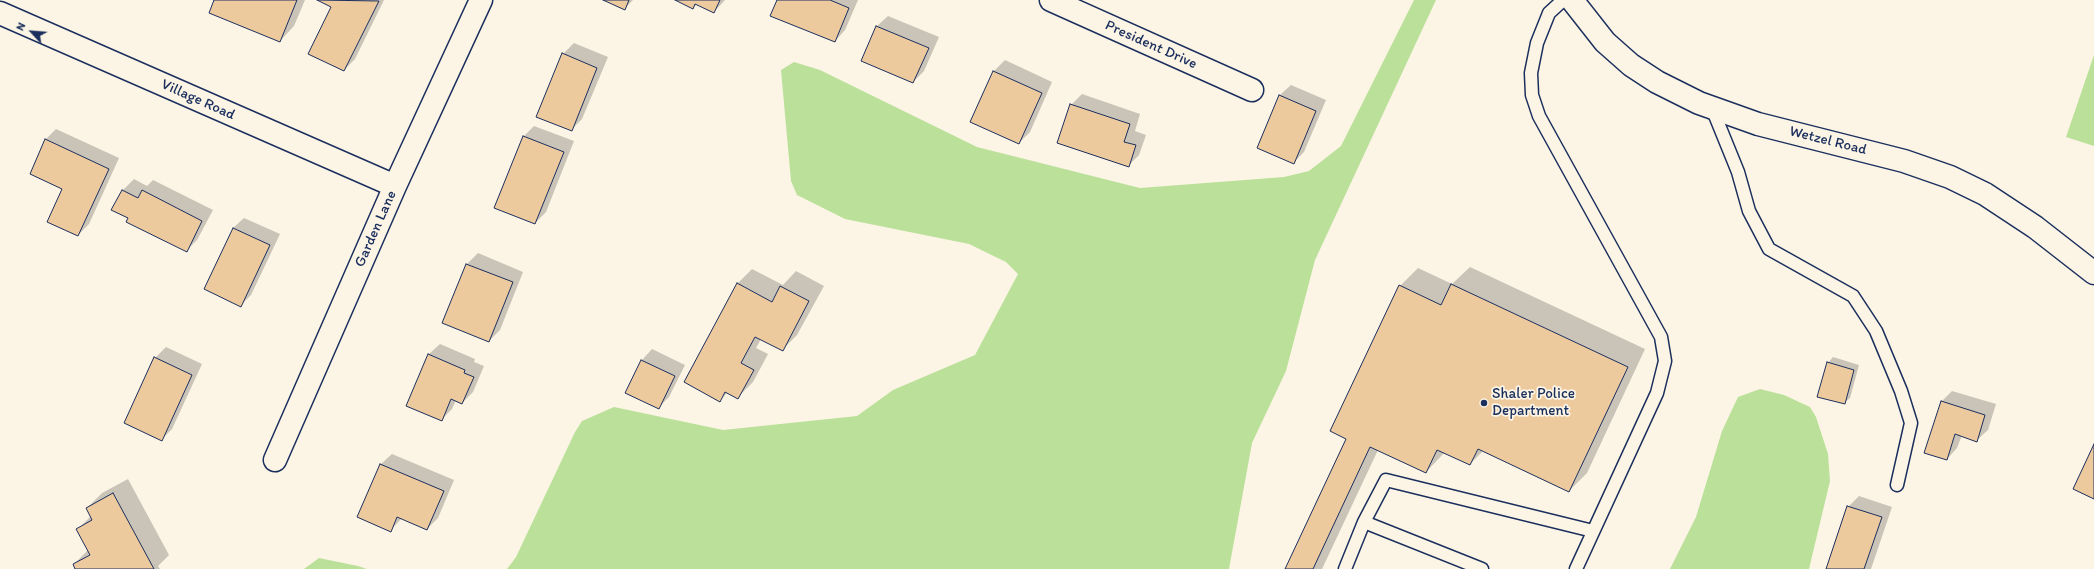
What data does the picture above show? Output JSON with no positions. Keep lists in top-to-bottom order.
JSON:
{
  "streets": {
    "street": [
      "President Drive",
      "Village Road",
      "Wetzel Road",
      "Garden Lane"
    ]
  },
  "crossings": [
    ["Village Road", "Garden Lane"]
  ],
  "places": ["Shaler Police Department"],
  "north": "top left"
}
